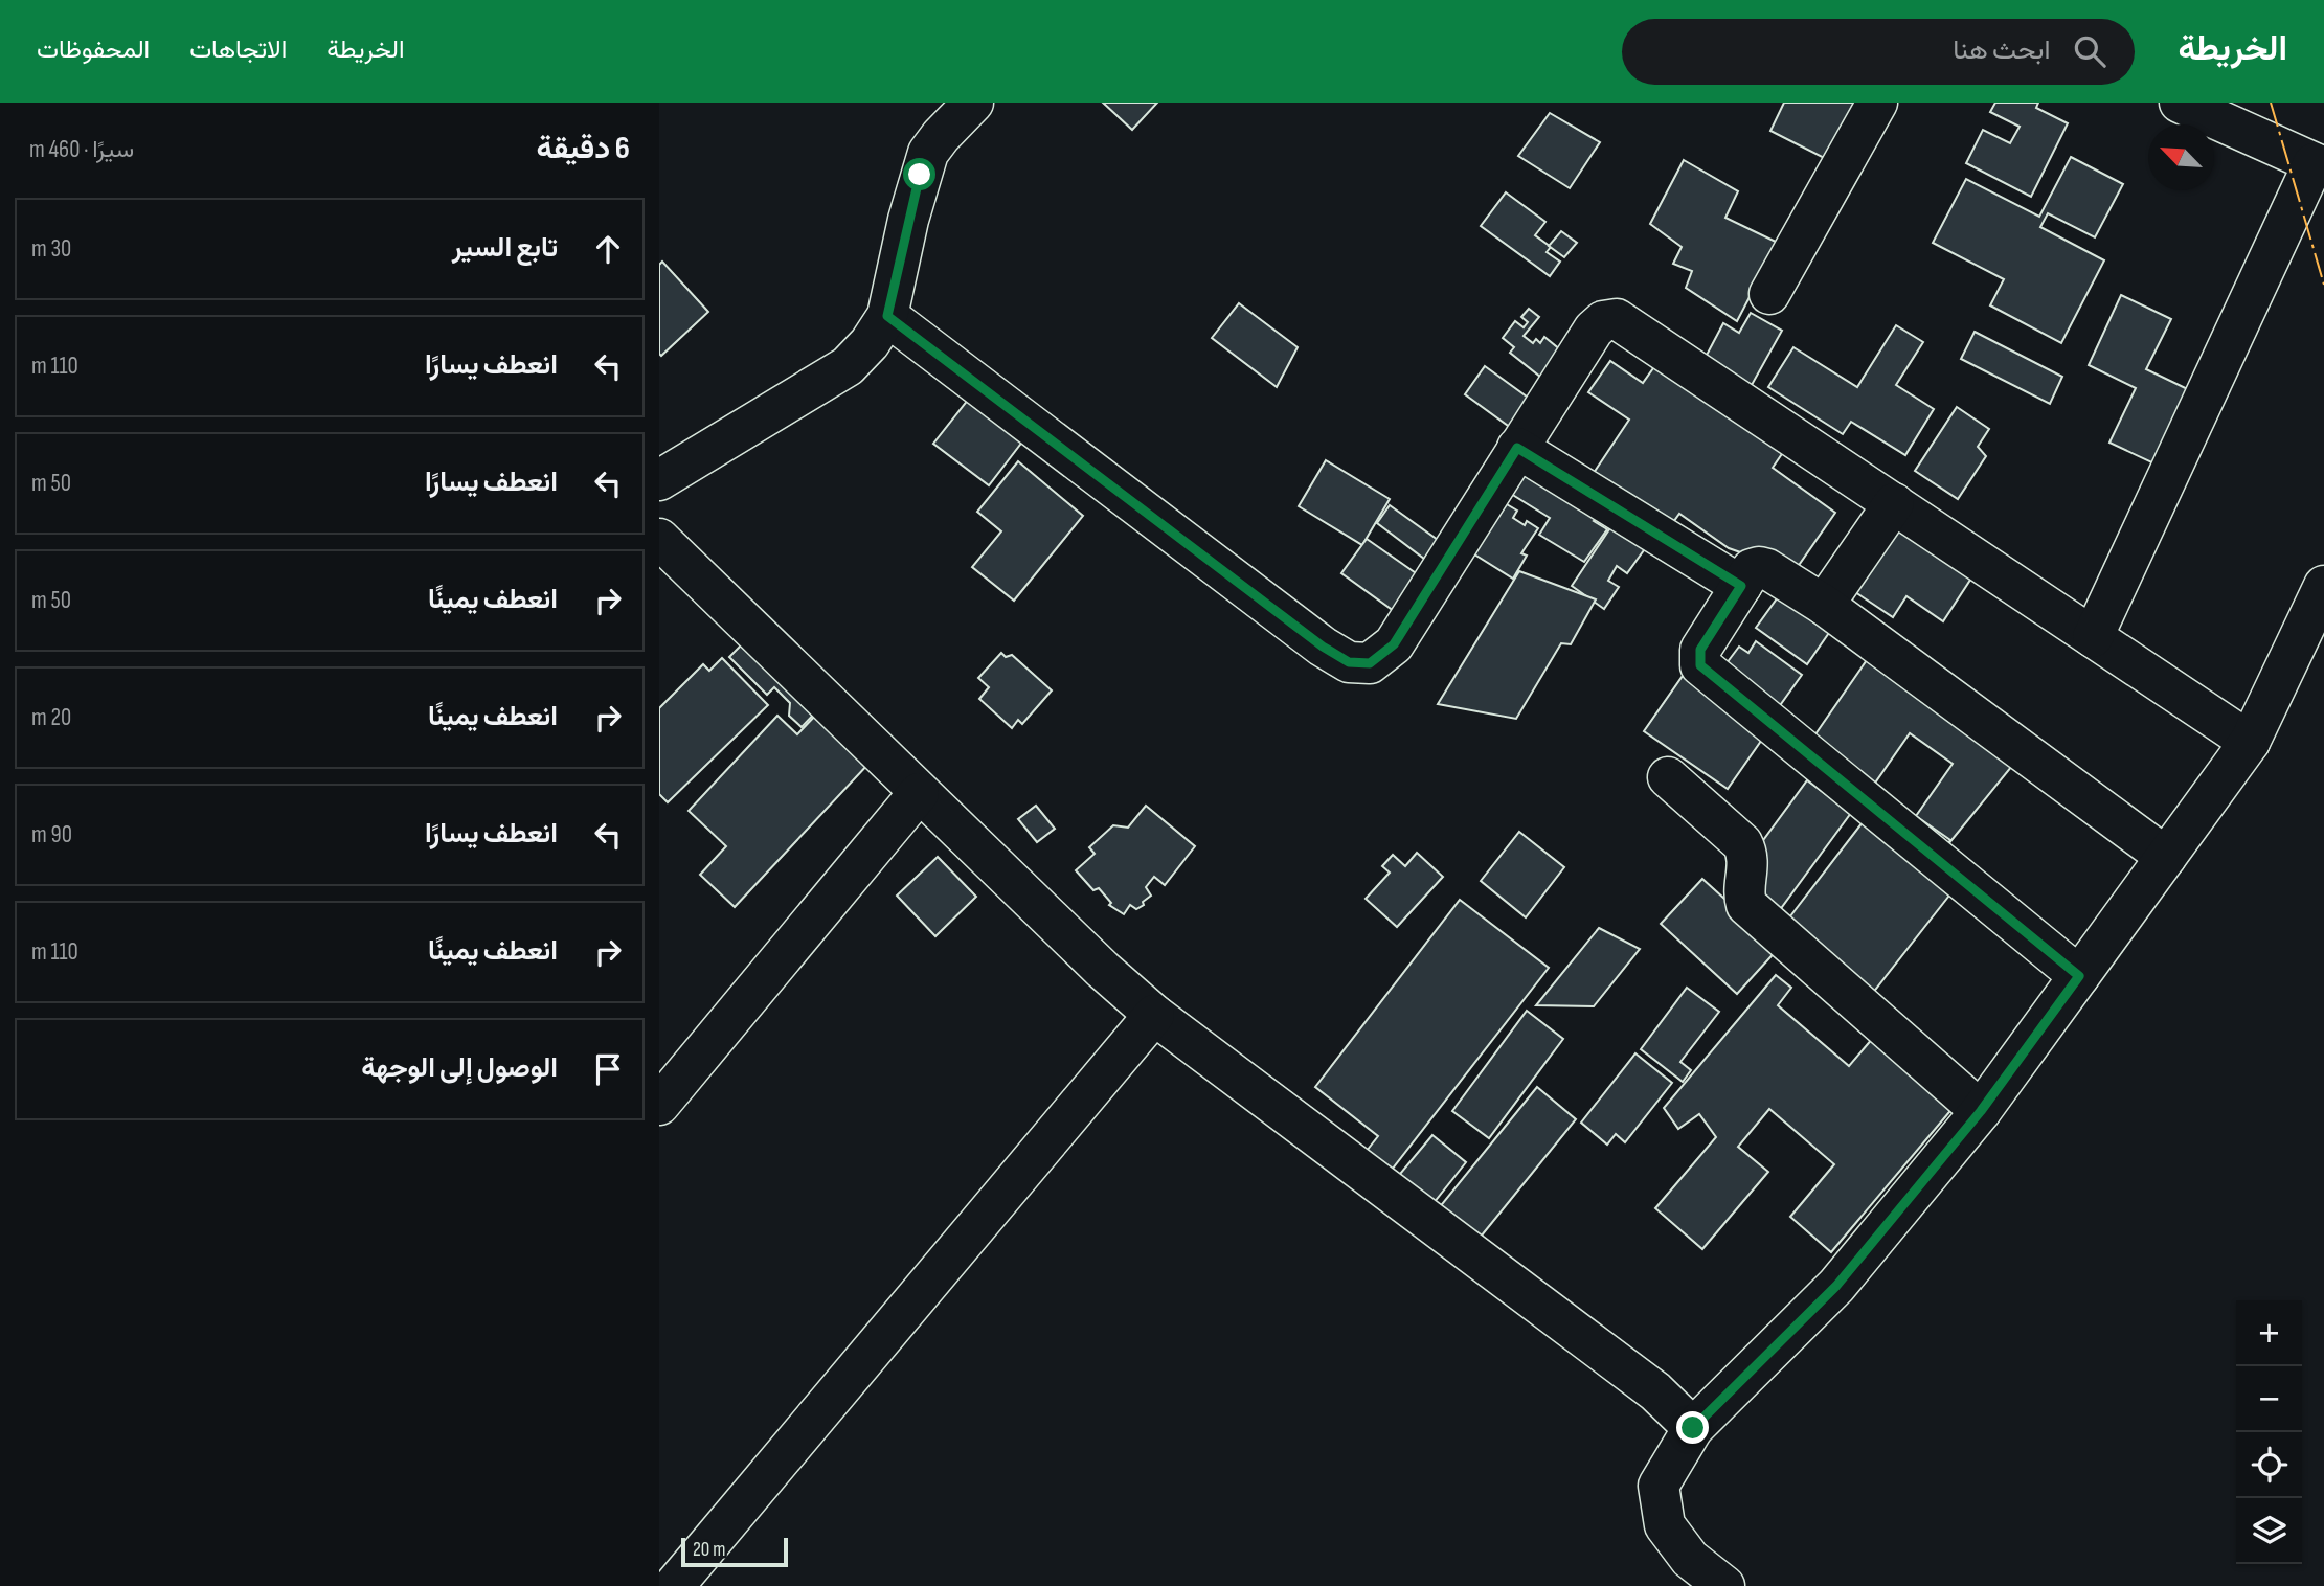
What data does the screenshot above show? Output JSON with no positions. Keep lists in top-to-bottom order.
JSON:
{
  "scale_bar": "20 m",
  "north": "top left",
  "page": {
    "header": "الخريطة",
    "search": "ابحث هنا",
    "nav": ["الخريطة", "الاتجاهات", "المحفوظات"],
    "heading": ["6 دقيقة", "سيرًا · 460 m"],
    "list": [
      ["تابع السير", "30 m"],
      ["انعطف يسارًا", "110 m"],
      ["انعطف يسارًا", "50 m"],
      ["انعطف يمينًا", "50 m"],
      ["انعطف يمينًا", "20 m"],
      ["انعطف يسارًا", "90 m"],
      ["انعطف يمينًا", "110 m"],
      "الوصول إلى الوجهة"
    ],
    "map_buttons": ["+", "−"],
    "scale": "20 m"
  }
}
